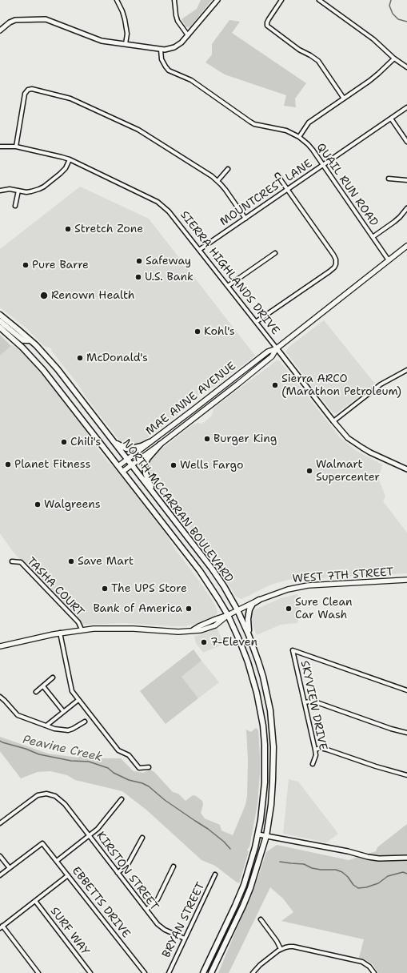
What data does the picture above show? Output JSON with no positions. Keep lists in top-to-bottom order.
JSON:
{
  "streets": {
    "main road": ["MAE ANNE AVENUE", "NORTH MCCARRAN BOULEVARD", "WEST 7TH STREET"],
    "street": [
      "QUAIL RUN ROAD",
      "MOUNTCREST LANE",
      "SIERRA HIGHLANDS DRIVE",
      "TASHA COURT",
      "SKYVIEW DRIVE",
      "KIRSTON STREET",
      "EBBETTS DRIVE",
      "BRYAN STREET",
      "SURF WAY"
    ]
  },
  "crossings": [
    ["QUAIL RUN ROAD", "MOUNTCREST LANE"],
    ["QUAIL RUN ROAD", "MAE ANNE AVENUE"],
    ["MOUNTCREST LANE", "SIERRA HIGHLANDS DRIVE"],
    ["SIERRA HIGHLANDS DRIVE", "MAE ANNE AVENUE"],
    ["MAE ANNE AVENUE", "NORTH MCCARRAN BOULEVARD"],
    ["NORTH MCCARRAN BOULEVARD", "WEST 7TH STREET"],
    ["WEST 7TH STREET", "TASHA COURT"],
    ["KIRSTON STREET", "BRYAN STREET"]
  ],
  "water": ["Peavine Creek"],
  "places": [
    "Stretch Zone",
    "Safeway",
    "Pure Barre",
    "U.S. Bank",
    "Renown Health",
    "Kohl's",
    "McDonald's",
    "Sierra ARCO (Marathon Petroleum)",
    "Burger King",
    "Chili's",
    "Planet Fitness",
    "Wells Fargo",
    "Walmart Supercenter",
    "Walgreens",
    "Save Mart",
    "The UPS Store",
    "Bank of America",
    "Sure Clean Car Wash",
    "7-Eleven"
  ]
}
